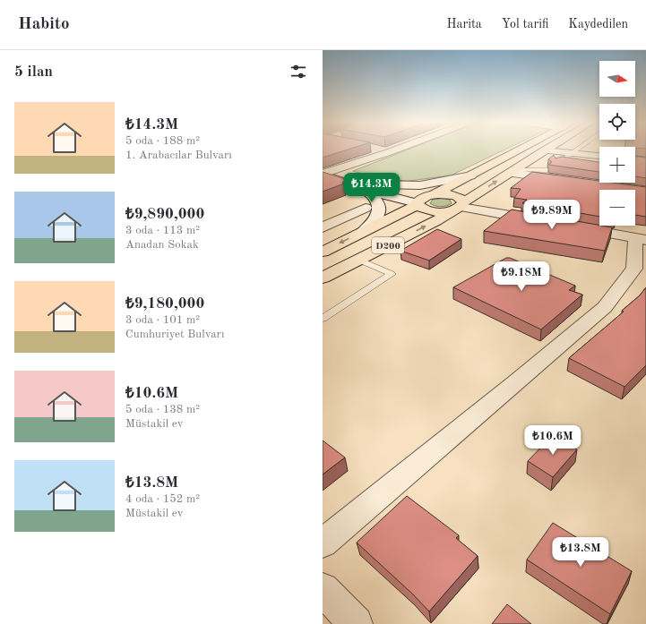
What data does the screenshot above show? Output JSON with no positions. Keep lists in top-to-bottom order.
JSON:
{
  "streets": {
    "main road": ["D200"]
  },
  "north": "right",
  "page": {
    "header": "Habito",
    "nav": ["Harita", "Yol tarifi", "Kaydedilen"],
    "heading": "5 ilan",
    "map_buttons": ["+", "−"],
    "list": [
      {
        "name": "₺14.3M",
        "note": "5 oda · 188 m² · 1. Arabacılar Bulvarı"
      },
      {
        "name": "₺9,890,000",
        "note": "3 oda · 113 m² · Anadan Sokak"
      },
      {
        "name": "₺9,180,000",
        "note": "3 oda · 101 m² · Cumhuriyet Bulvarı"
      },
      {
        "name": "₺10.6M",
        "note": "5 oda · 138 m² · Müstakil ev"
      },
      {
        "name": "₺13.8M",
        "note": "4 oda · 152 m² · Müstakil ev"
      }
    ],
    "price": [
      "₺14.3M",
      "₺9.89M",
      "₺9.18M",
      "₺10.6M",
      "₺13.8M"
    ]
  }
}
